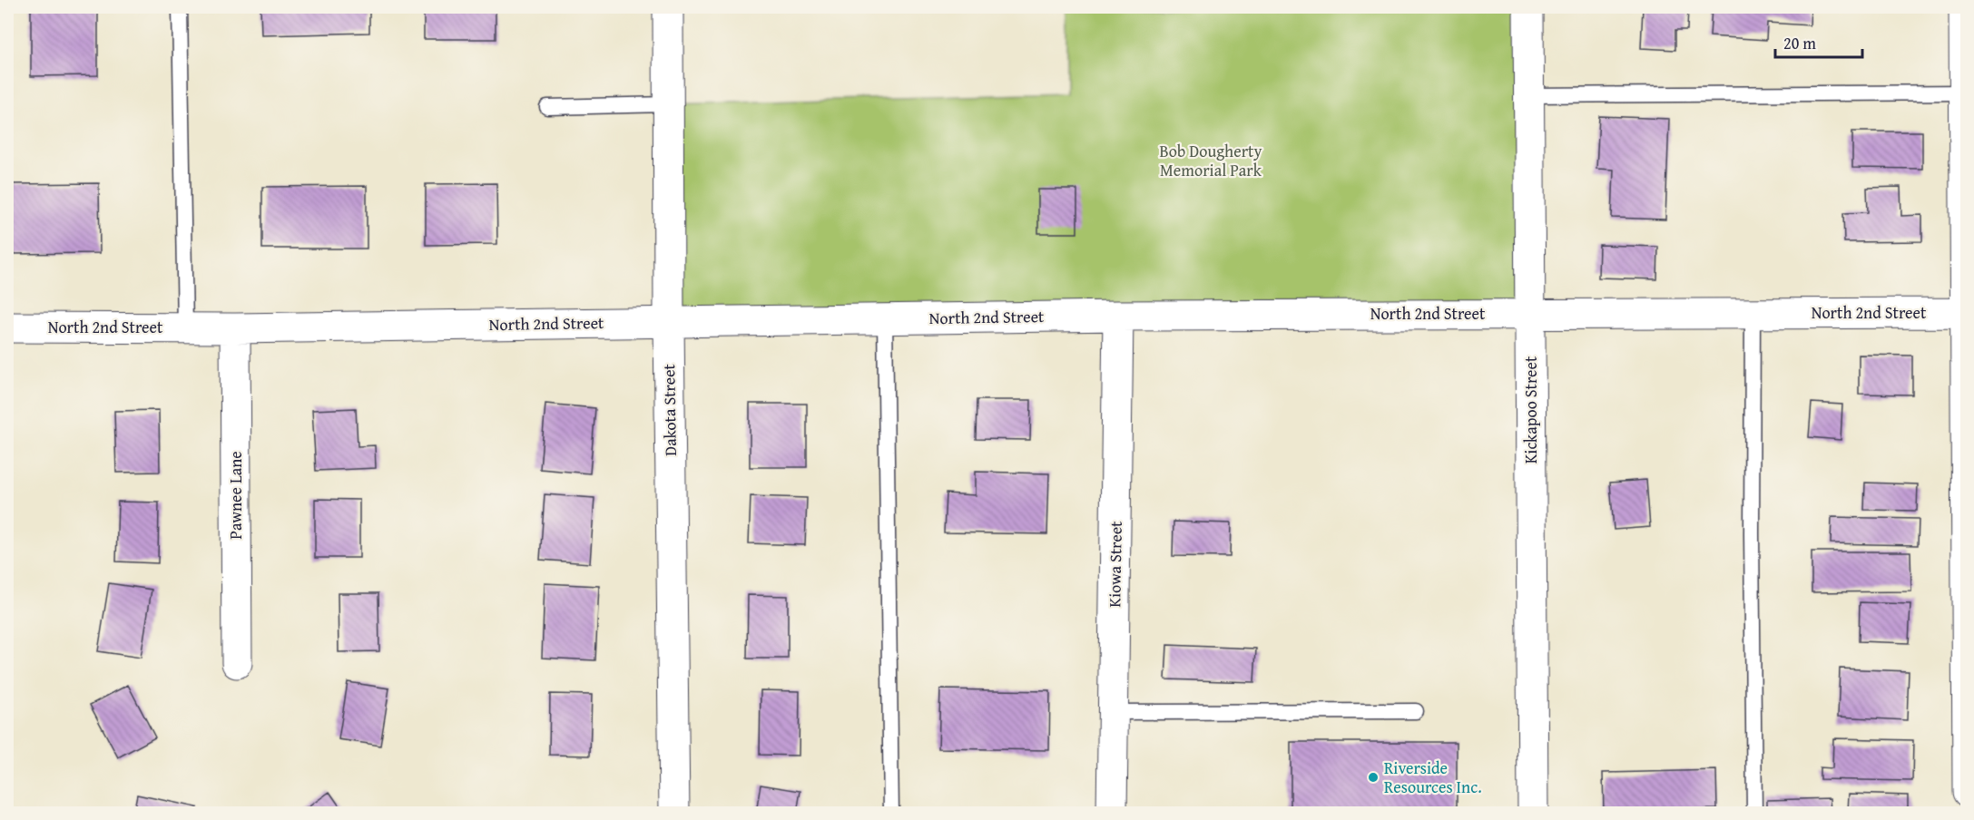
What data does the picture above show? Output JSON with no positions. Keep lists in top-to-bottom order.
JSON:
{
  "streets": {
    "street": [
      "North 2nd Street",
      "Dakota Street",
      "Kickapoo Street",
      "Pawnee Lane",
      "Kiowa Street"
    ]
  },
  "crossings": [
    ["North 2nd Street", "Dakota Street"],
    ["North 2nd Street", "Kickapoo Street"],
    ["North 2nd Street", "Pawnee Lane"],
    ["North 2nd Street", "Kiowa Street"]
  ],
  "parks": ["Bob Dougherty Memorial Park"],
  "places": ["Riverside Resources Inc."],
  "scale_bar": "20 m"
}
